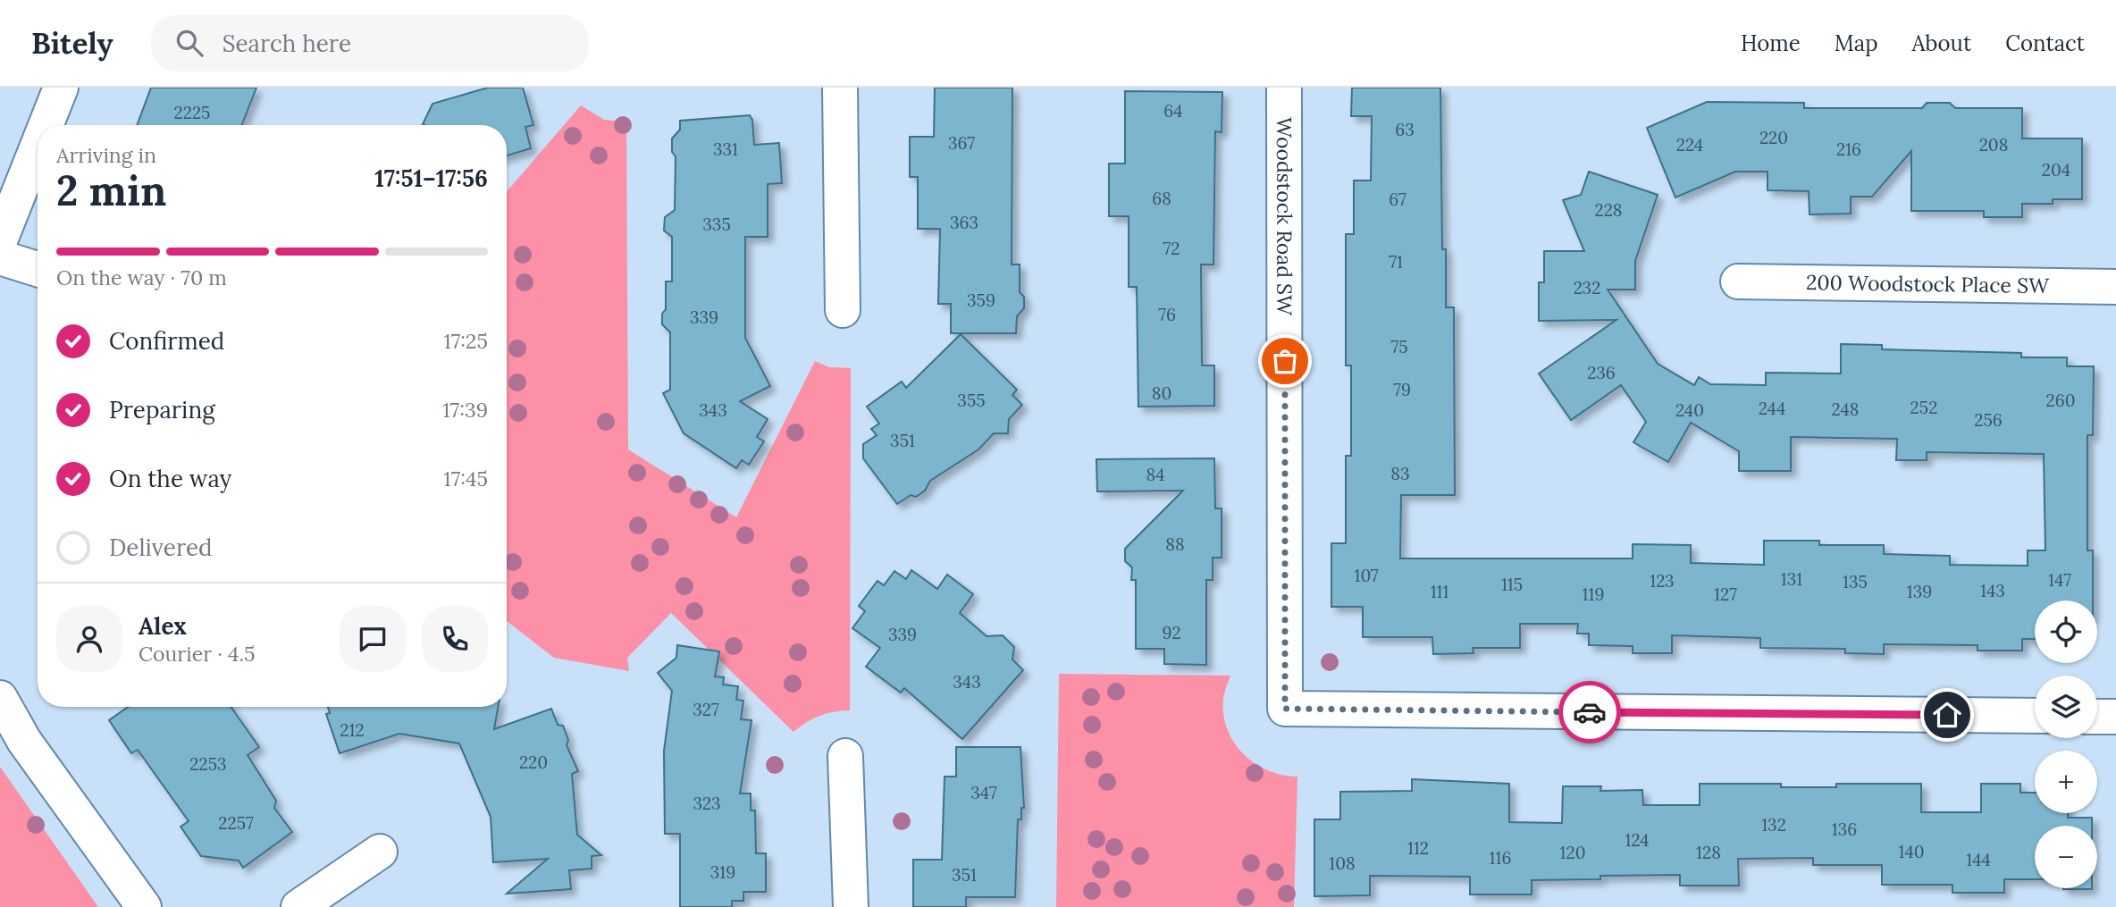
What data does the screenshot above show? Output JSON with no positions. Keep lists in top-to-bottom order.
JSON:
{
  "streets": {
    "street": ["Woodstock Road SW", "200 Woodstock Place SW"]
  },
  "house_numbers": [
    "64",
    "2225",
    "63",
    "220",
    "367",
    "224",
    "208",
    "331",
    "216",
    "204",
    "68",
    "67",
    "228",
    "363",
    "335",
    "72",
    "71",
    "232",
    "359",
    "76",
    "339",
    "75",
    "236",
    "79",
    "80",
    "355",
    "260",
    "252",
    "244",
    "248",
    "343",
    "240",
    "256",
    "351",
    "83",
    "84",
    "88",
    "107",
    "131",
    "147",
    "123",
    "135",
    "115",
    "143",
    "111",
    "139",
    "119",
    "127",
    "92",
    "339",
    "343",
    "327",
    "212",
    "220",
    "2253",
    "347",
    "323",
    "2257",
    "132",
    "136",
    "124",
    "112",
    "140",
    "120",
    "128",
    "116",
    "144",
    "108",
    "319",
    "351"
  ],
  "page": {
    "header": "Bitely",
    "search": "Search here",
    "nav": [
      "Home",
      "Map",
      "About",
      "Contact"
    ],
    "heading": ["2 min", "Arriving in", "17:51–17:56"],
    "panel": ["Alex", "Courier · 4.5"],
    "bar": "On the way · 70 m",
    "list": [
      ["Confirmed", "17:25"],
      ["Preparing", "17:39"],
      ["On the way", "17:45"],
      "Delivered"
    ],
    "map_buttons": ["+", "−"]
  }
}
